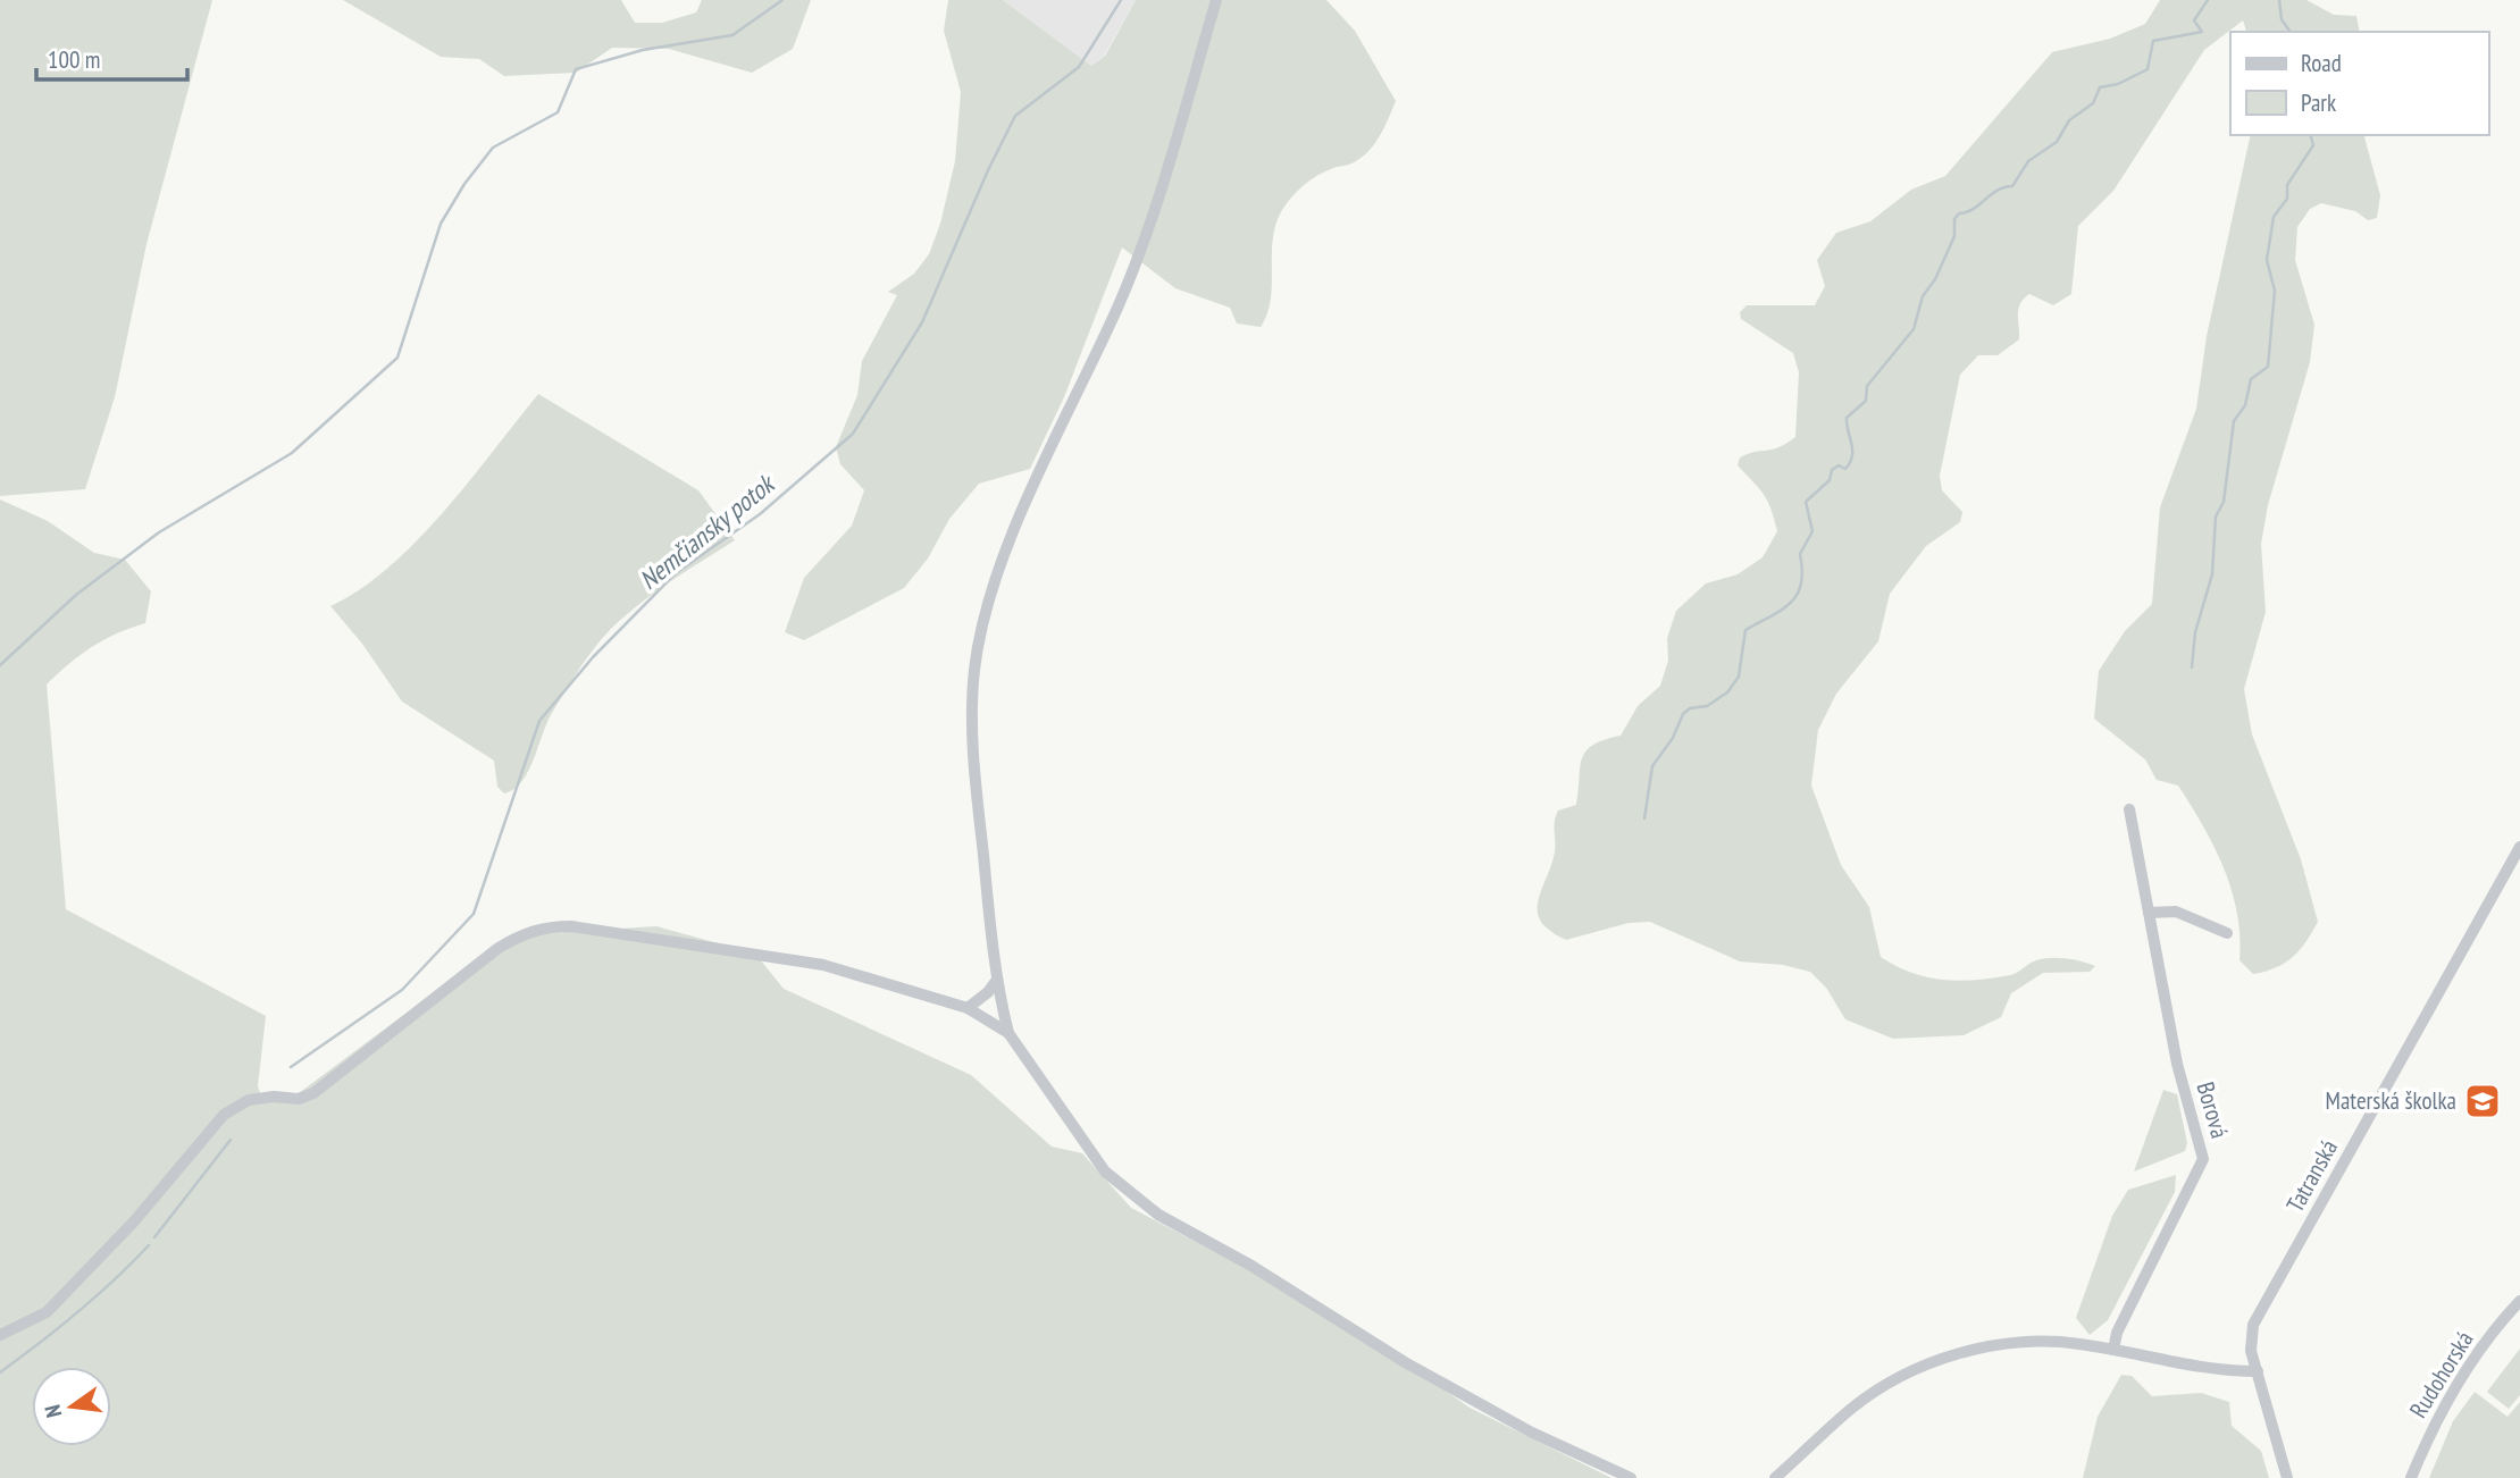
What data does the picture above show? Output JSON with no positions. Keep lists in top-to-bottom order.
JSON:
{
  "streets": {
    "street": ["Borová", "Tatranská", "Rudohorská"]
  },
  "water": ["Nemčiansky potok"],
  "places": {
    "school or university": ["Materská školka"]
  },
  "legend": ["Road", "Park"],
  "scale_bar": "100 m",
  "north": "left"
}
